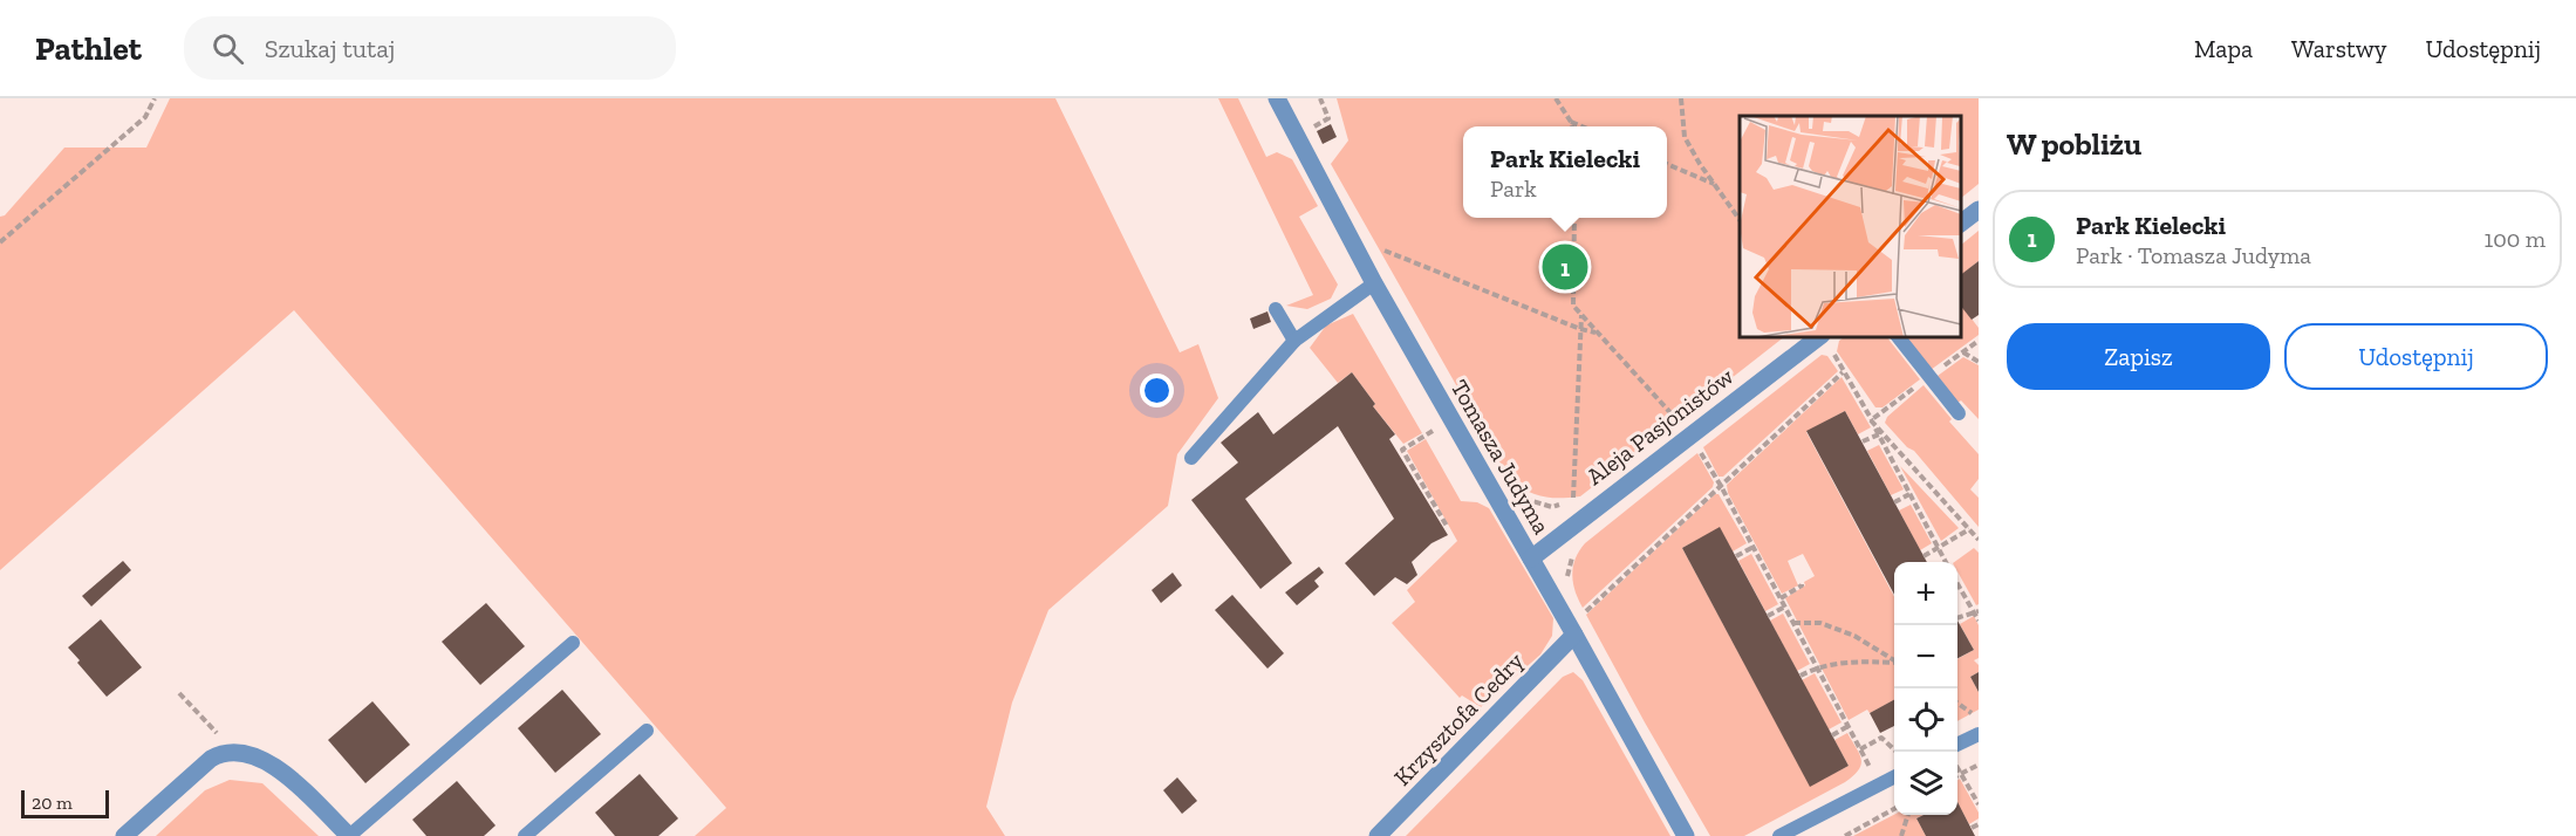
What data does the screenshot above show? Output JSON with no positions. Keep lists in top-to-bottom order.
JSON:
{
  "streets": {
    "street": ["Aleja Pasjonistów", "Tomasza Judyma", "Krzysztofa Cedry"]
  },
  "crossings": [
    ["Aleja Pasjonistów", "Tomasza Judyma"],
    ["Tomasza Judyma", "Krzysztofa Cedry"]
  ],
  "scale_bar": "20 m",
  "page": {
    "header": "Pathlet",
    "search": "Szukaj tutaj",
    "nav": ["Mapa", "Warstwy", "Udostępnij"],
    "heading": "W pobliżu",
    "popup": ["Park Kielecki", "Park"],
    "list": [
      {
        "mark": "1",
        "name": "Park Kielecki",
        "note": "Park · Tomasza Judyma",
        "value": "100 m"
      }
    ],
    "pins": "1",
    "buttons": ["Zapisz", "Udostępnij"],
    "map_buttons": ["+", "−"],
    "scale": "20 m"
  }
}
